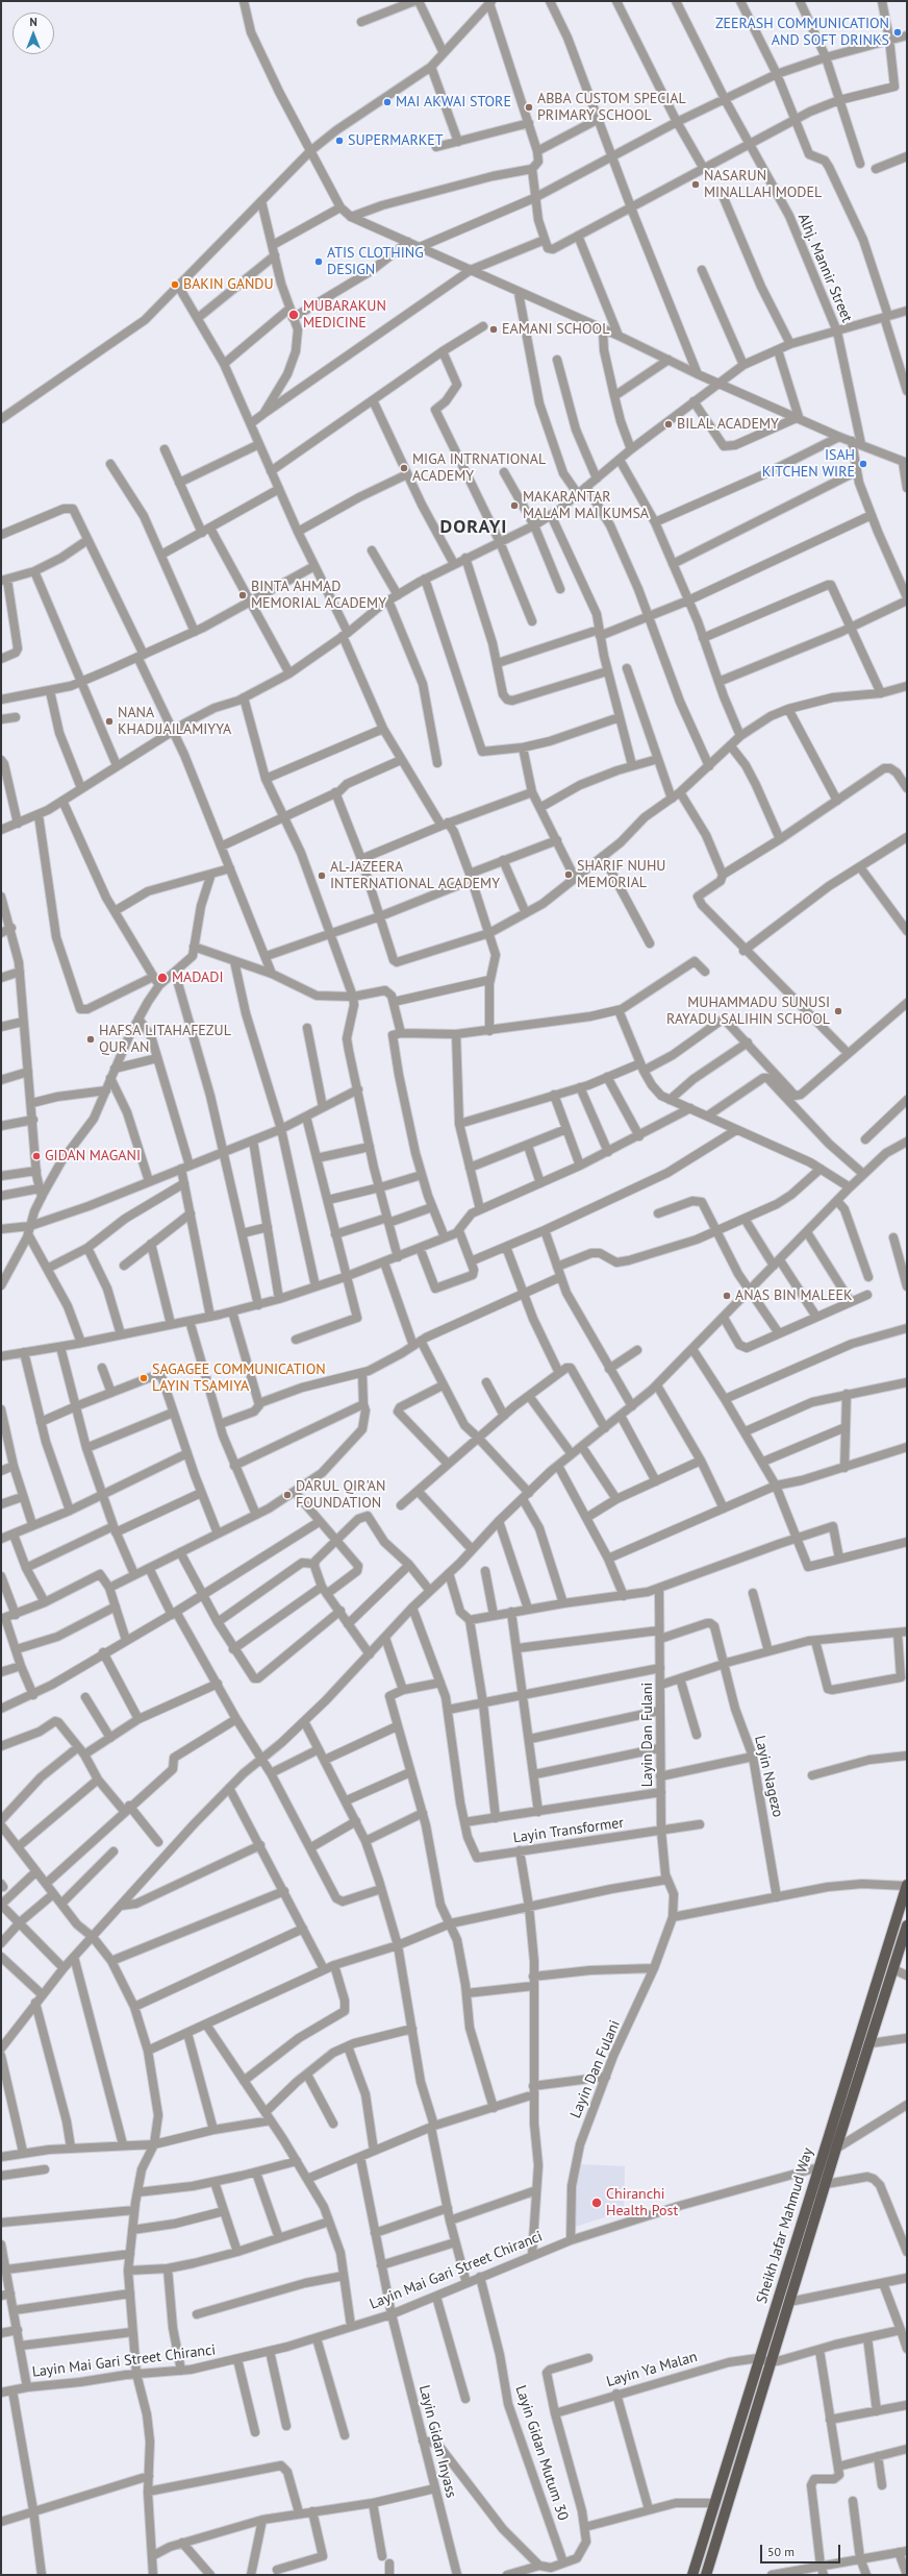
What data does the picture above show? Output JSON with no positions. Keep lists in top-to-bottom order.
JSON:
{
  "streets": {
    "main road": ["Sheikh Jafar Mahmud Way"],
    "street": [
      "Alhj. Mannir Street",
      "Layin Dan Fulani",
      "Layin Nagezo",
      "Layin Transformer",
      "Layin Mai Gari Street Chiranci",
      "Layin Ya Malan",
      "Layin Gidan Inyass",
      "Layin Gidan Mutum 30"
    ]
  },
  "crossings": [
    ["Layin Dan Fulani", "Layin Nagezo"],
    ["Layin Dan Fulani", "Layin Transformer"],
    ["Layin Dan Fulani", "Layin Mai Gari Street Chiranci"],
    ["Sheikh Jafar Mahmud Way", "Layin Mai Gari Street Chiranci"],
    ["Sheikh Jafar Mahmud Way", "Layin Ya Malan"],
    ["Layin Mai Gari Street Chiranci", "Layin Gidan Inyass"],
    ["Layin Mai Gari Street Chiranci", "Layin Gidan Mutum 30"]
  ],
  "districts": ["DORAYI"],
  "places": [
    "ZEERASH COMMUNICATION AND SOFT DRINKS",
    "MAI AKWAI STORE",
    "ABBA CUSTOM SPECIAL PRIMARY SCHOOL",
    "SUPERMARKET",
    "NASARUN MINALLAH MODEL",
    "ATIS CLOTHING DESIGN",
    "BAKIN GANDU",
    "MUBARAKUN MEDICINE",
    "EAMANI SCHOOL",
    "BILAL ACADEMY",
    "ISAH KITCHEN WIRE",
    "MIGA INTRNATIONAL ACADEMY",
    "MAKARANTAR MALAM MAI KUMSA",
    "BINTA AHMAD MEMORIAL ACADEMY",
    "NANA KHADIJAILAMIYYA",
    "SHARIF NUHU MEMORIAL",
    "AL-JAZEERA INTERNATIONAL ACADEMY",
    "MADADI",
    "MUHAMMADU SUNUSI RAYADU SALIHIN SCHOOL",
    "HAFSA LITAHAFEZUL QUR AN",
    "GIDAN MAGANI",
    "ANAS BIN MALEEK",
    "SAGAGEE COMMUNICATION LAYIN TSAMIYA",
    "DARUL QIR'AN FOUNDATION",
    "Chiranchi Health Post"
  ],
  "scale_bar": "50 m",
  "north": "top"
}
